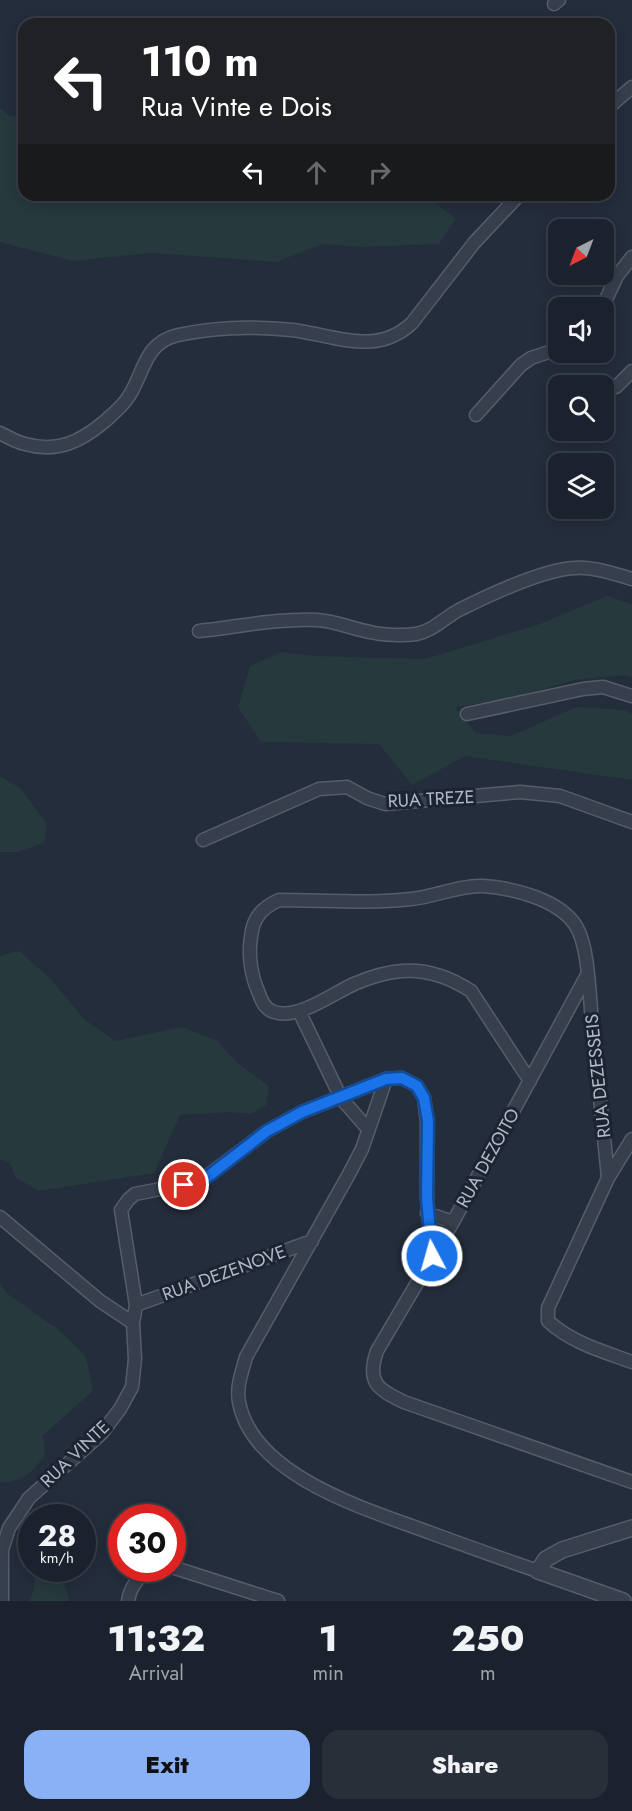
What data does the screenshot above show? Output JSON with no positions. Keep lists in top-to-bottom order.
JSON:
{
  "streets": {
    "street": [
      "RUA TREZE",
      "RUA DEZESSEIS",
      "RUA DEZOITO",
      "RUA DEZENOVE",
      "RUA VINTE"
    ]
  },
  "crossings": [
    ["RUA DEZESSEIS", "RUA DEZOITO"],
    ["RUA DEZENOVE", "RUA VINTE"]
  ],
  "north": "bottom left",
  "page": {
    "turn": ["110 m", "Rua Vinte e Dois"],
    "speed": "28 km/h",
    "limit": "30",
    "eta": [
      "11:32",
      "Arrival",
      "1",
      "min",
      "250",
      "m"
    ],
    "buttons": ["Exit", "Share"]
  }
}
